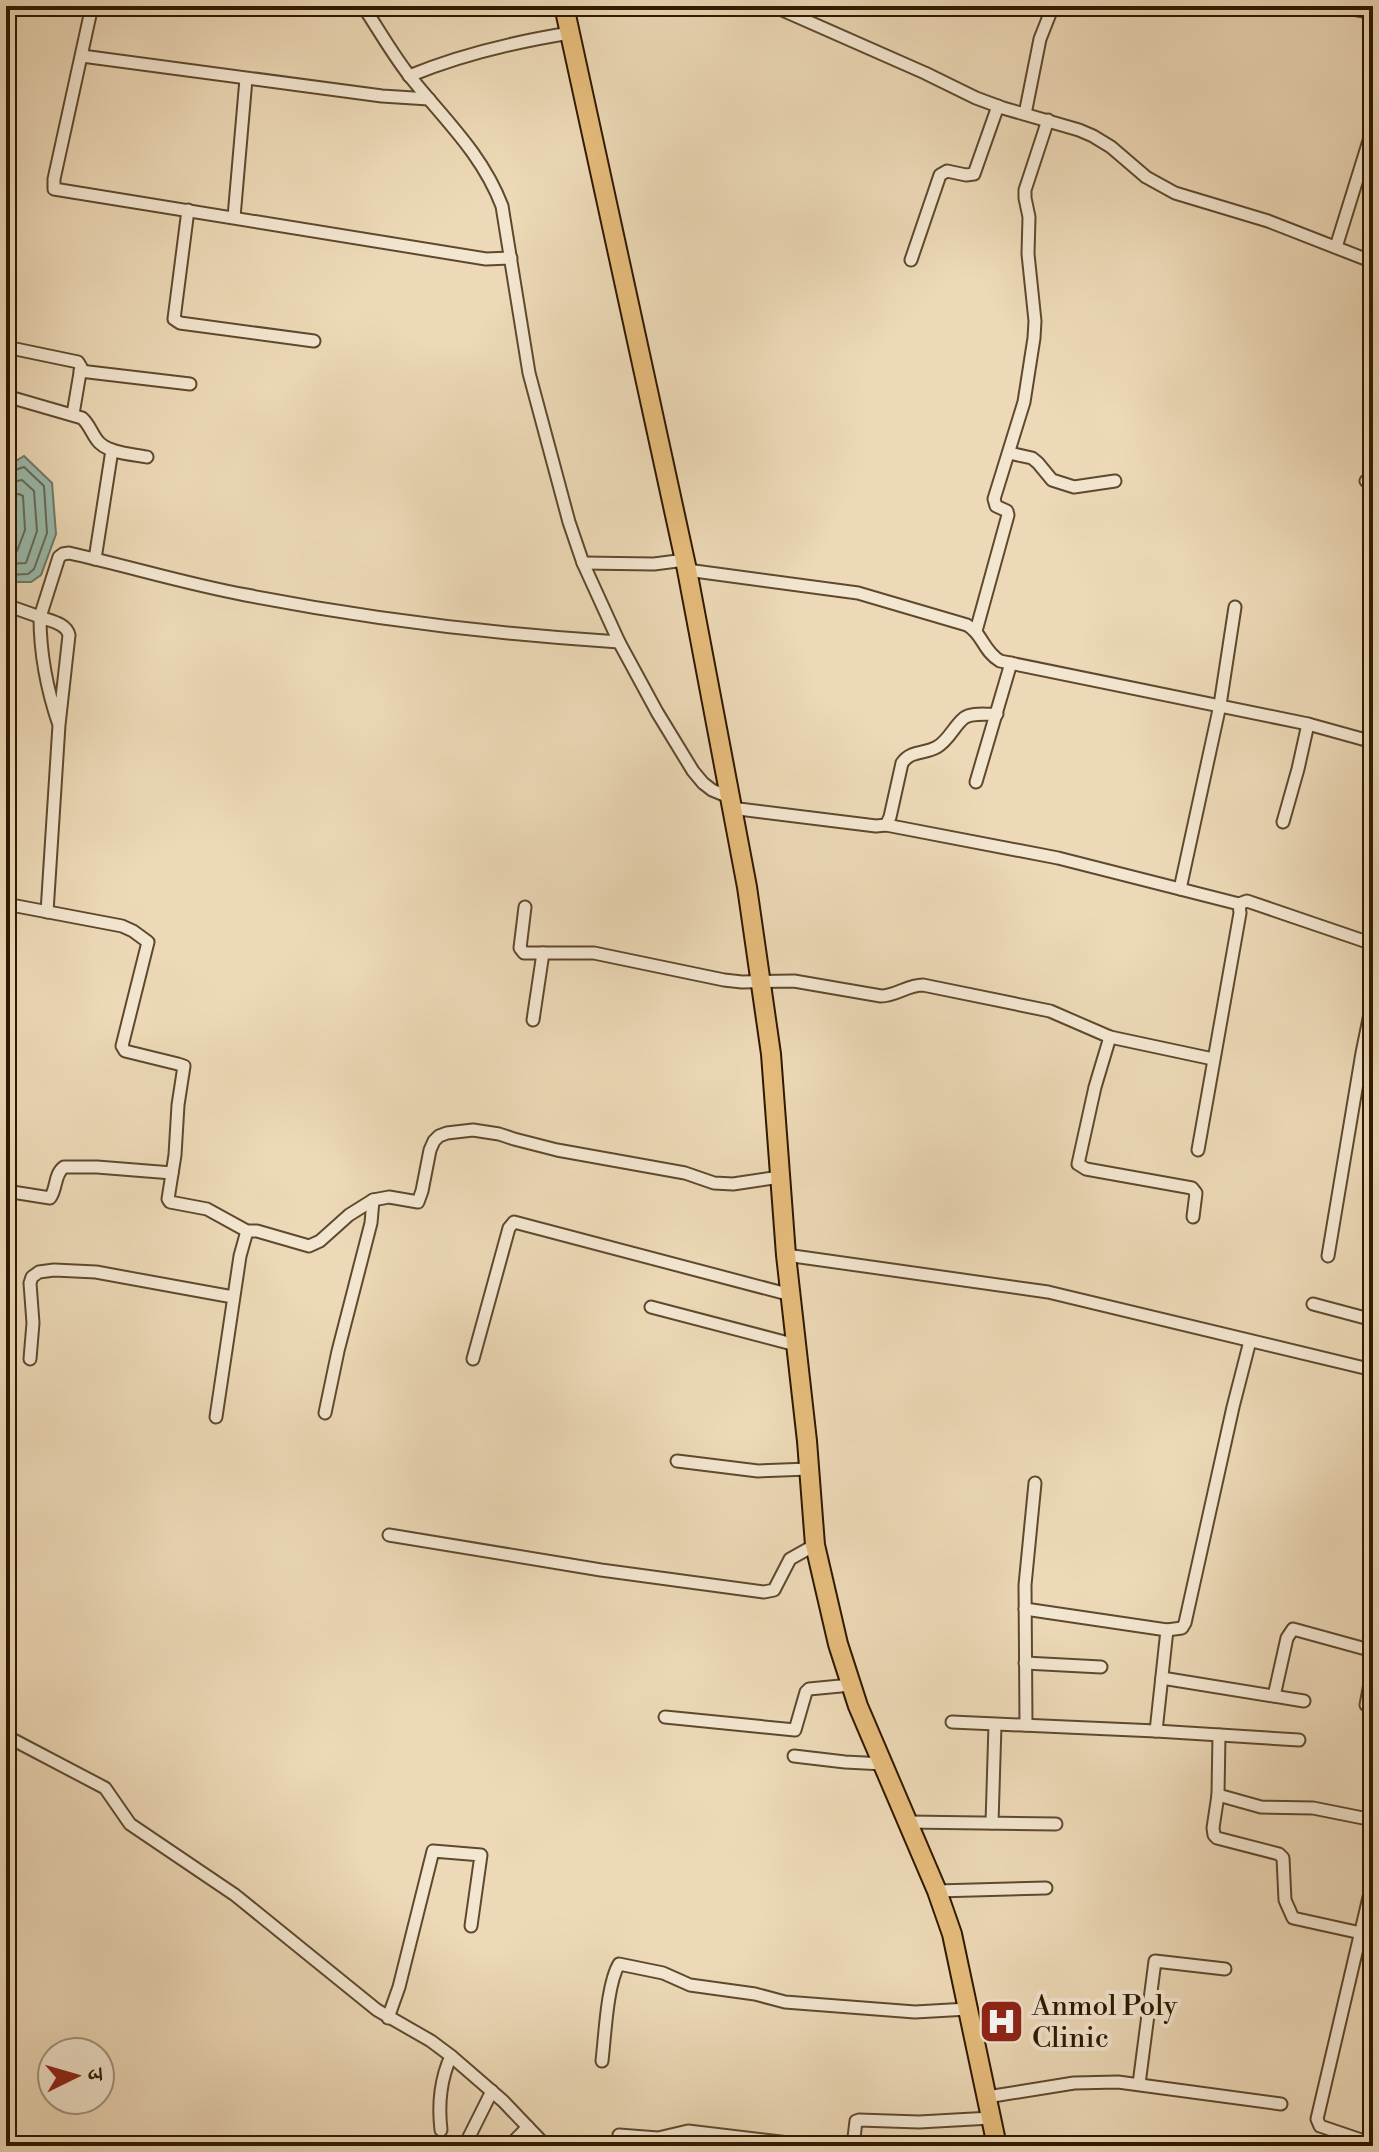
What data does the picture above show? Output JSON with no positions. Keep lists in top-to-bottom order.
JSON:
{
  "places": {
    "hospital": ["Anmol Poly Clinic"]
  },
  "north": "right"
}
